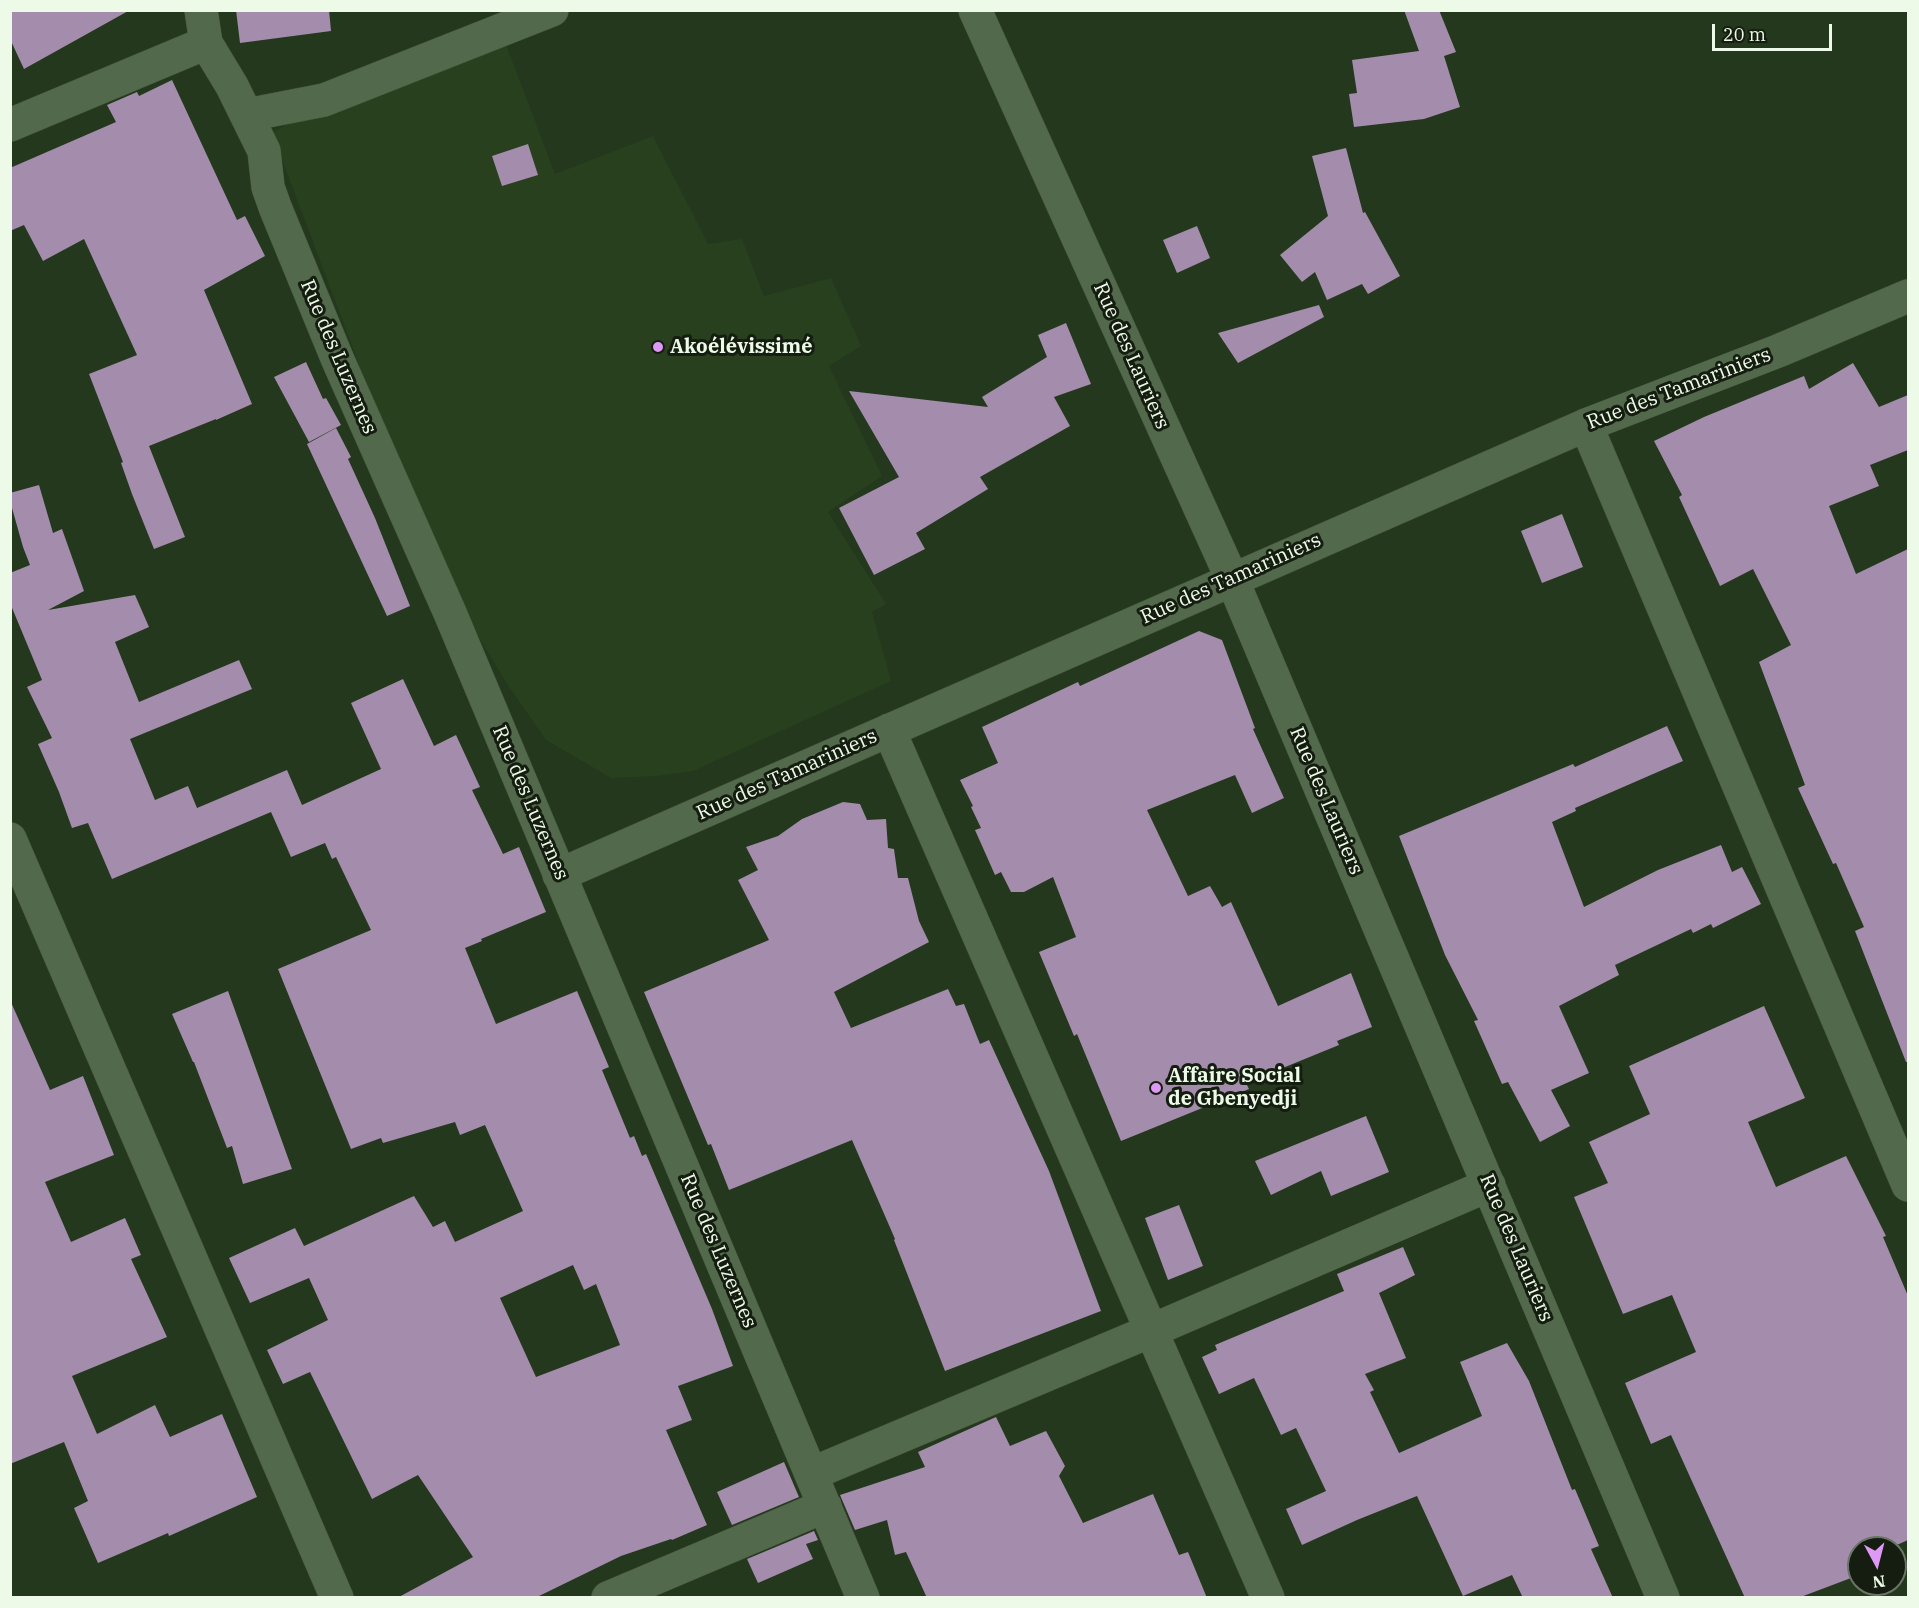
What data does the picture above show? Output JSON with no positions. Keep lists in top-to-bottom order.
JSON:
{
  "streets": {
    "street": ["Rue des Lauriers", "Rue des Luzernes", "Rue des Tamariniers"]
  },
  "crossings": [
    ["Rue des Lauriers", "Rue des Tamariniers"],
    ["Rue des Luzernes", "Rue des Tamariniers"]
  ],
  "places": ["Akoélévissimé", "Affaire Social de Gbenyedji"],
  "scale_bar": "20 m",
  "north": "bottom"
}
